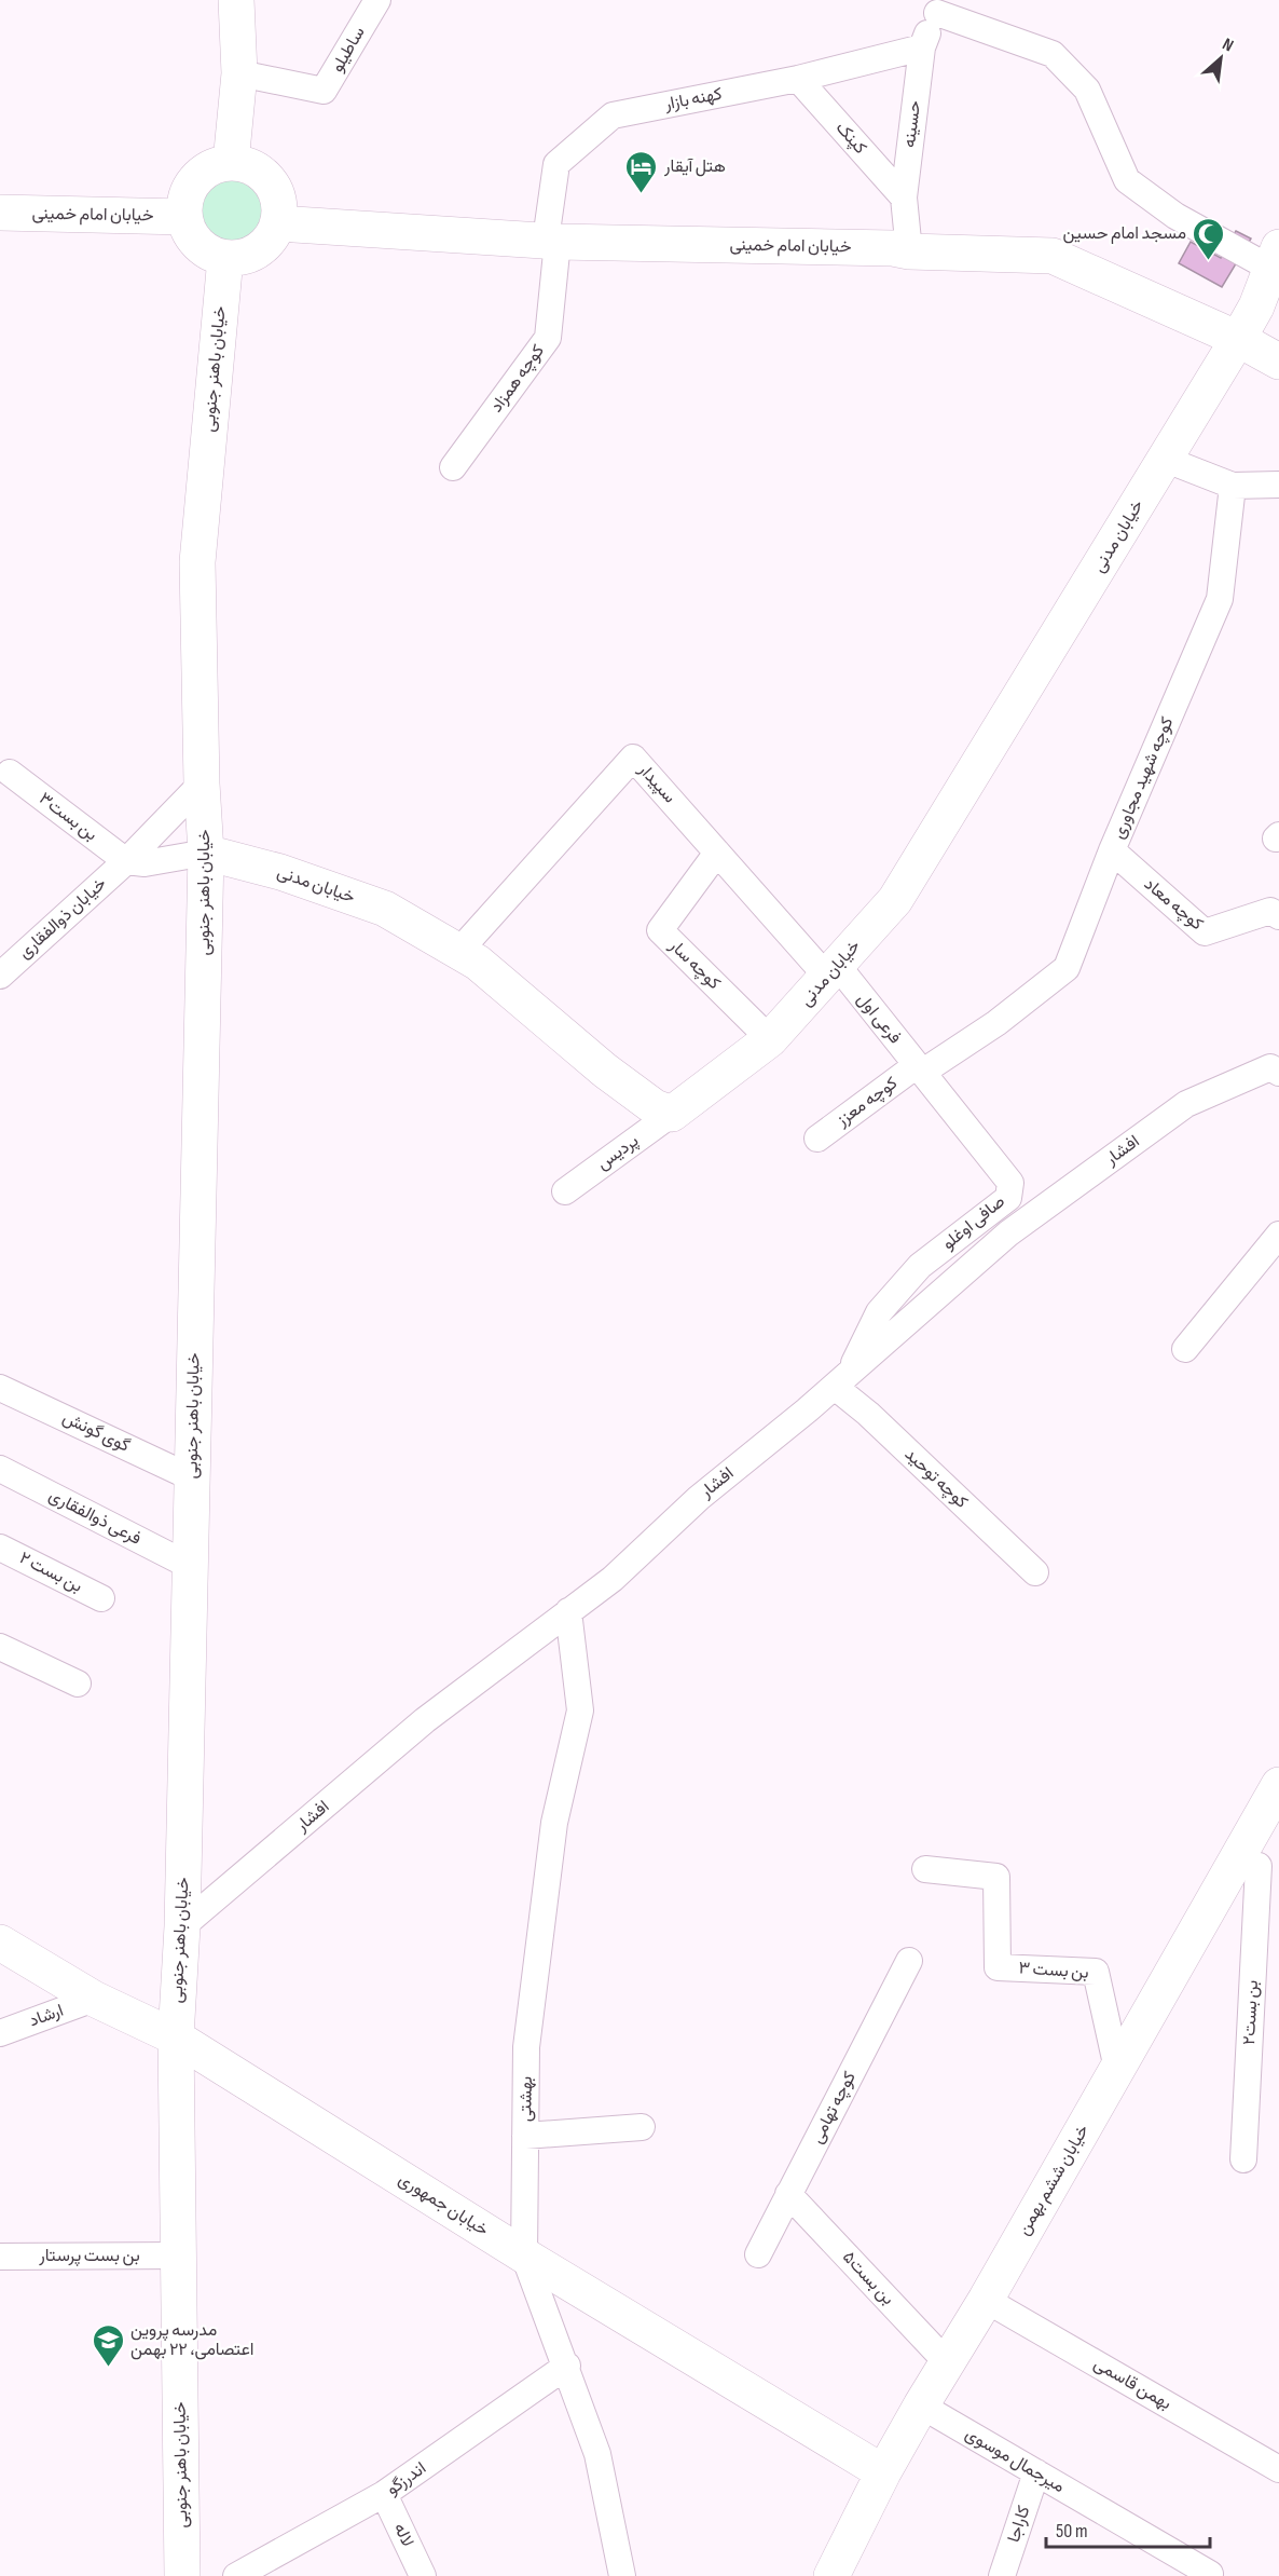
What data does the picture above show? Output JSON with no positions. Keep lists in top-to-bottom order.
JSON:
{
  "streets": {
    "street": [
      "ساطیلو",
      "کهنه بازار",
      "حسینه",
      "کپنک",
      "خیابان امام خمینی",
      "خیابان باهنر جنوبی",
      "کوچه همزاد",
      "خیابان مدنی",
      "کوچه شهید مجاوری",
      "سپیدار",
      "بن بست۳",
      "کوچه معاد",
      "خیابان ذوالفقاری",
      "کوچه سار",
      "فرعی اول",
      "کوچه معزز",
      "افشار",
      "پردیس",
      "صافی اوغلو",
      "گوی گونش",
      "کوچه توحید",
      "فرعی ذوالفقاری",
      "بن بست ۲",
      "بن بست ۳",
      "بن بست۲",
      "ارشاد",
      "بهشتی",
      "کوچه تهامی",
      "خیابان ششم بهمن",
      "خیابان جمهوری",
      "بن بست پرستار",
      "بن بست۵",
      "بهمن قاسمی",
      "میرجمال موسوی",
      "اندرزگو",
      "کاراجا",
      "لاله"
    ]
  },
  "crossings": [
    ["کهنه بازار", "حسینه"],
    ["کهنه بازار", "کپنک"],
    ["کهنه بازار", "خیابان امام خمینی"],
    ["کهنه بازار", "کوچه همزاد"],
    ["حسینه", "کپنک"],
    ["حسینه", "خیابان امام خمینی"],
    ["خیابان امام خمینی", "خیابان باهنر جنوبی"],
    ["خیابان امام خمینی", "کوچه همزاد"],
    ["خیابان امام خمینی", "خیابان مدنی"],
    ["خیابان باهنر جنوبی", "خیابان مدنی"],
    ["خیابان باهنر جنوبی", "خیابان ذوالفقاری"],
    ["خیابان باهنر جنوبی", "افشار"],
    ["خیابان باهنر جنوبی", "گوی گونش"],
    ["خیابان باهنر جنوبی", "فرعی ذوالفقاری"],
    ["خیابان باهنر جنوبی", "خیابان جمهوری"],
    ["خیابان باهنر جنوبی", "بن بست پرستار"],
    ["خیابان مدنی", "سپیدار"],
    ["خیابان مدنی", "کوچه سار"],
    ["خیابان مدنی", "فرعی اول"],
    ["خیابان مدنی", "پردیس"],
    ["کوچه شهید مجاوری", "کوچه معاد"],
    ["کوچه شهید مجاوری", "فرعی اول"],
    ["کوچه شهید مجاوری", "کوچه معزز"],
    ["کوچه شهید مجاوری", "صافی اوغلو"],
    ["سپیدار", "کوچه سار"],
    ["سپیدار", "فرعی اول"],
    ["بن بست۳", "خیابان ذوالفقاری"],
    ["فرعی اول", "کوچه معزز"],
    ["فرعی اول", "صافی اوغلو"],
    ["کوچه معزز", "صافی اوغلو"],
    ["افشار", "صافی اوغلو"],
    ["افشار", "کوچه توحید"],
    ["افشار", "بهشتی"],
    ["صافی اوغلو", "کوچه توحید"],
    ["بن بست ۳", "خیابان ششم بهمن"],
    ["بن بست۲", "خیابان ششم بهمن"],
    ["ارشاد", "خیابان جمهوری"],
    ["بهشتی", "خیابان جمهوری"],
    ["بهشتی", "اندرزگو"],
    ["کوچه تهامی", "بن بست۵"],
    ["خیابان ششم بهمن", "خیابان جمهوری"],
    ["خیابان ششم بهمن", "بن بست۵"],
    ["خیابان ششم بهمن", "بهمن قاسمی"],
    ["خیابان ششم بهمن", "میرجمال موسوی"],
    ["میرجمال موسوی", "کاراجا"],
    ["اندرزگو", "لاله"]
  ],
  "places": {
    "hotel": ["هتل آیقار"],
    "mosque": ["مسجد امام حسین"],
    "school or university": ["مدرسه پروین اعتصامی، ۲۲ بهمن"]
  },
  "scale_bar": "50 m",
  "north": "top right"
}
